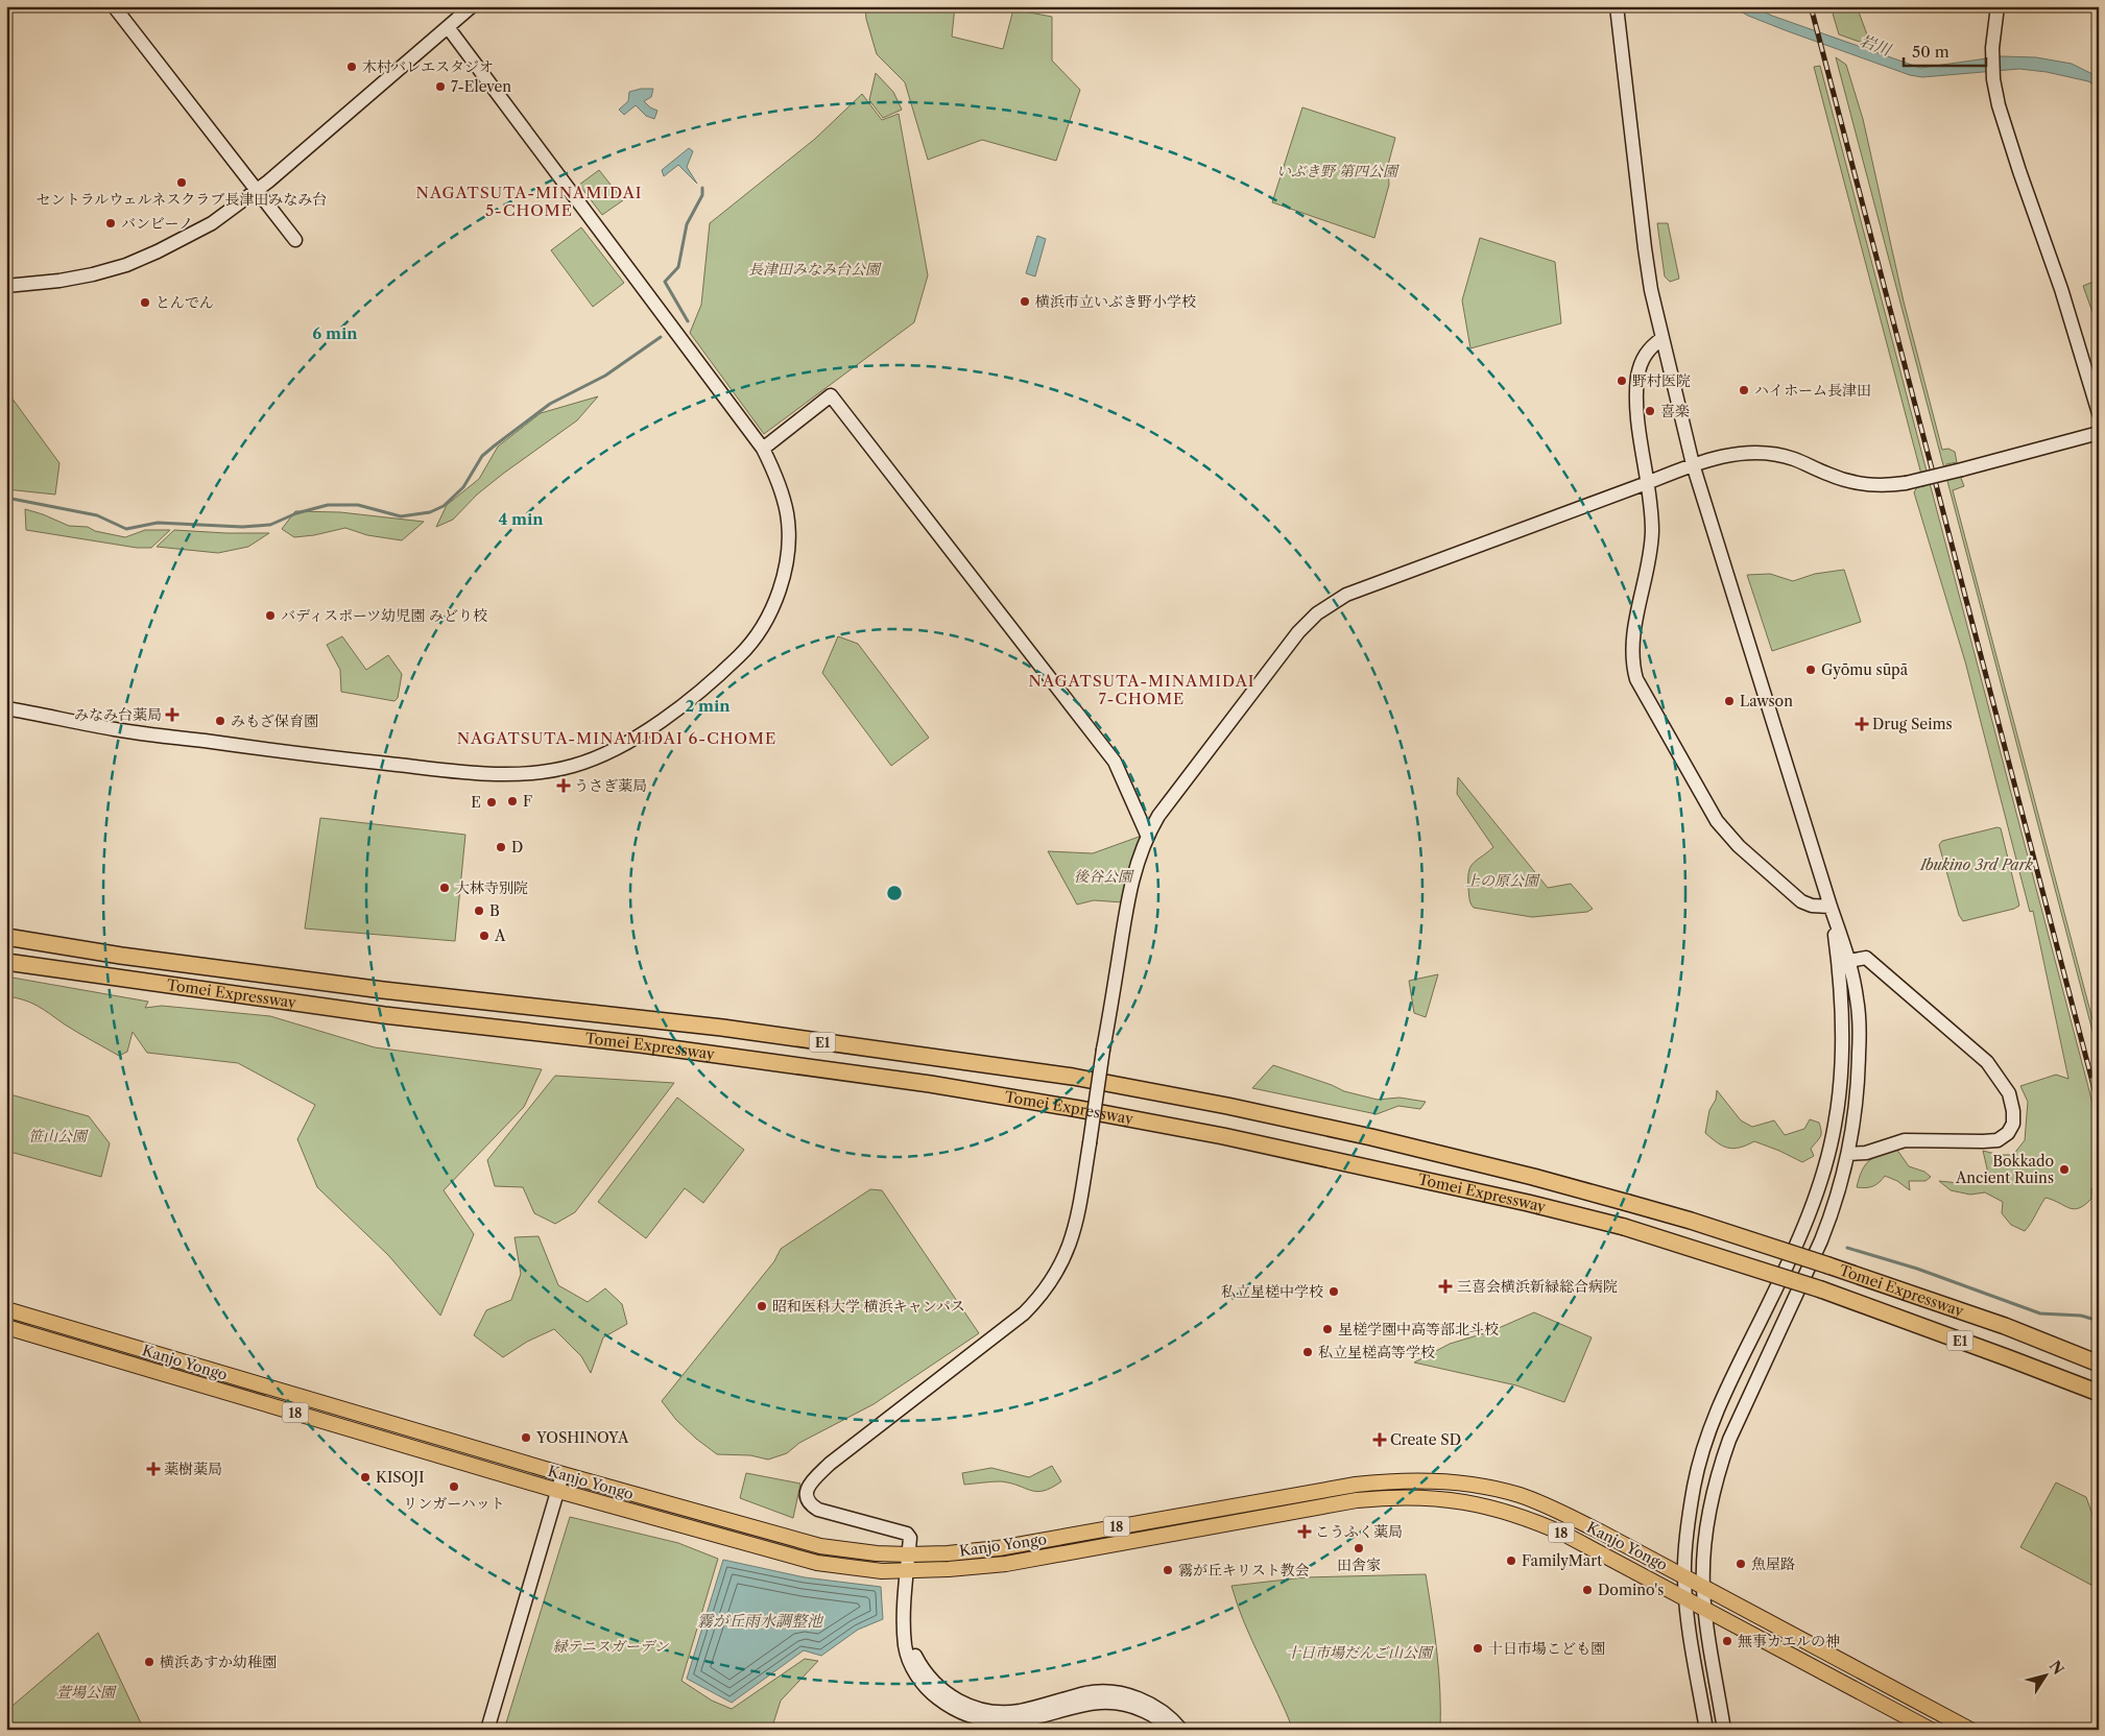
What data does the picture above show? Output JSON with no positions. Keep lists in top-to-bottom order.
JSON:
{
  "streets": {
    "highway": ["Tomei Expressway", "E1"],
    "main road": ["Kanjo Yongo", "18"]
  },
  "districts": ["NAGATSUTA-MINAMIDAI 5-CHOME", "NAGATSUTA-MINAMIDAI 7-CHOME", "NAGATSUTA-MINAMIDAI 6-CHOME"],
  "water": ["岩川", "霧が丘雨水調整池"],
  "parks": [
    "いぶき野 第四公園",
    "長津田みなみ台公園",
    "Ibukino 3rd Park",
    "後谷公園",
    "上の原公園",
    "笹山公園",
    "緑テニスガーデン",
    "十日市場だんご山公園",
    "萱場公園"
  ],
  "places": {
    "other": [
      "木村バレエスタジオ",
      "7-Eleven",
      "セントラルウェルネスクラブ長津田みなみ台",
      "バンビーノ",
      "横浜市立いぶき野小学校",
      "とんでん",
      "野村医院",
      "ハイホーム長津田",
      "喜楽",
      "バディスポーツ幼児園 みどり校",
      "Gyōmu sūpā",
      "Lawson",
      "みもざ保育園",
      "F",
      "E",
      "D",
      "大林寺別院",
      "B",
      "A",
      "Bokkado Ancient Ruins",
      "私立星槎中学校",
      "昭和医科大学 横浜キャンパス",
      "星槎学園中高等部北斗校",
      "私立星槎高等学校",
      "YOSHINOYA",
      "KISOJI",
      "リンガーハット",
      "田舎家",
      "FamilyMart",
      "魚屋路",
      "霧が丘キリスト教会",
      "Domino's",
      "無事カエルの神",
      "十日市場こども園",
      "横浜あすか幼稚園"
    ],
    "health": [
      "みなみ台薬局",
      "Drug Seims",
      "うさぎ薬局",
      "三喜会横浜新緑総合病院",
      "Create SD",
      "薬樹薬局",
      "こうふく薬局"
    ]
  },
  "scale_bar": "50 m",
  "north": "top right",
  "rings": ["6 min", "4 min", "2 min"]
}
